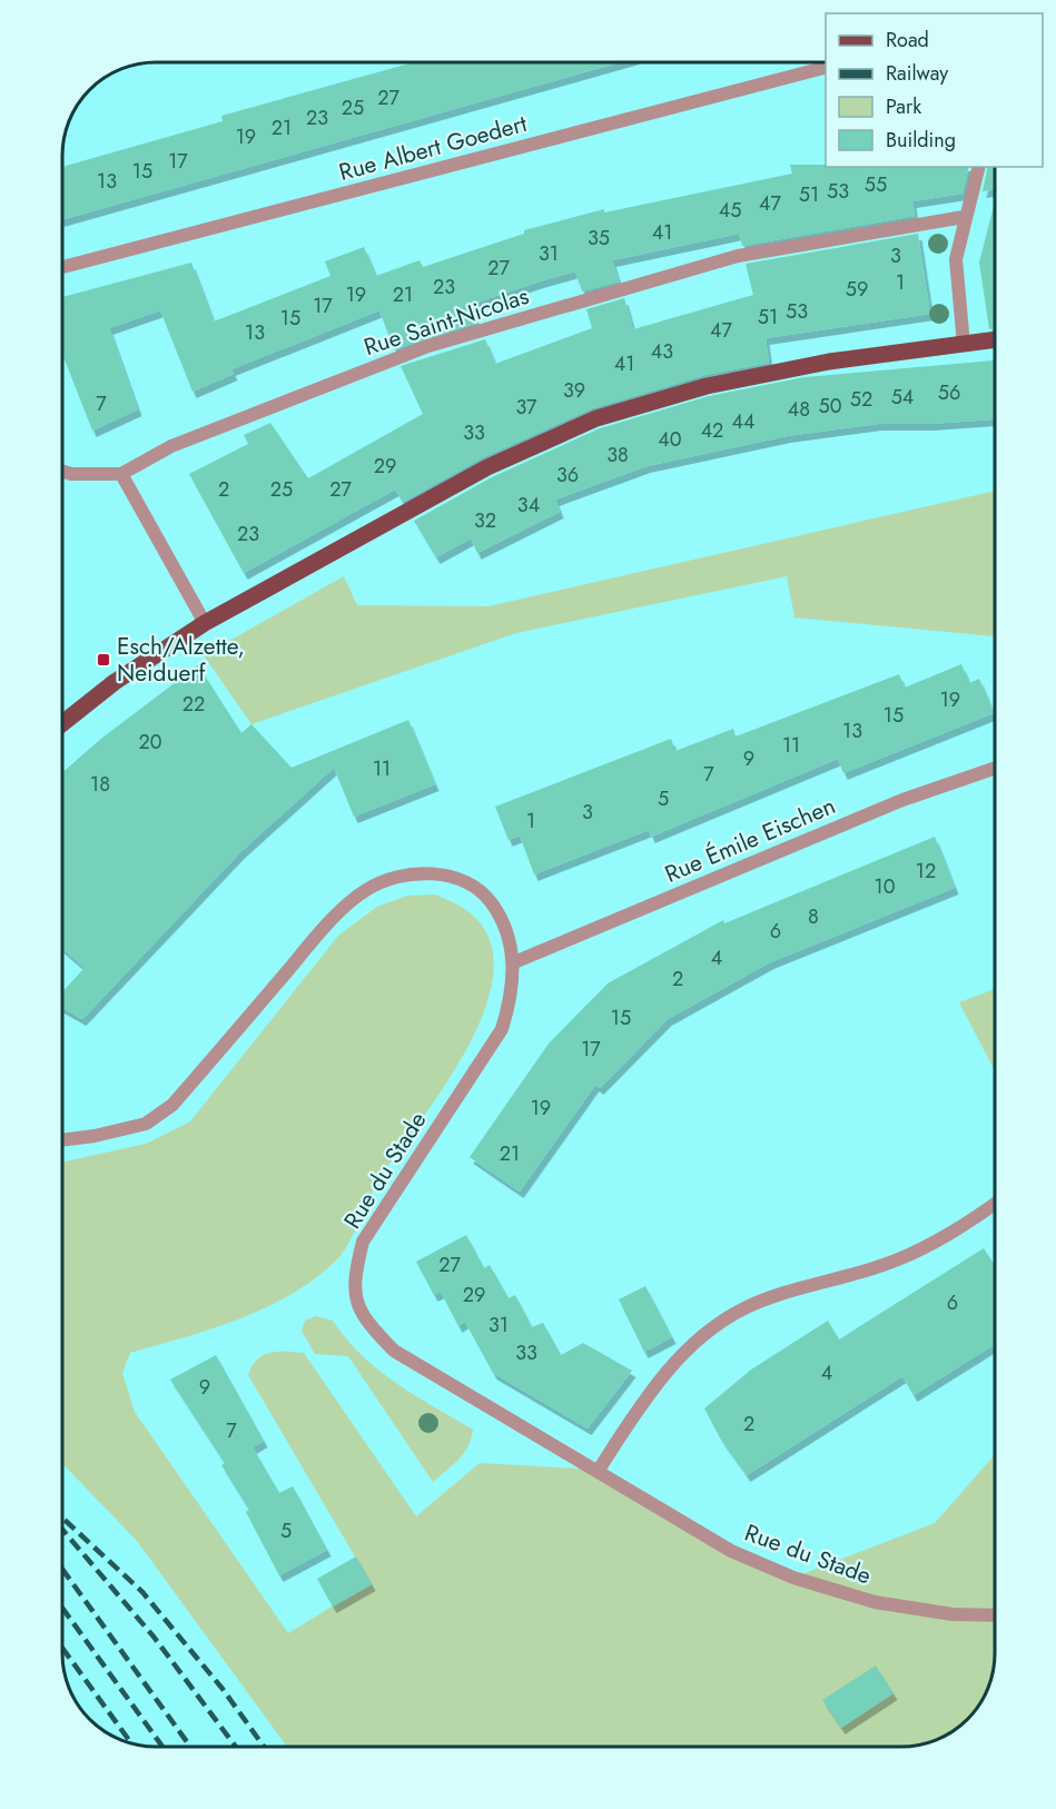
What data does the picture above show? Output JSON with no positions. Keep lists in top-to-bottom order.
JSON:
{
  "streets": {
    "street": [
      "Rue Albert Goedert",
      "Rue Saint-Nicolas",
      "Rue Émile Eischen",
      "Rue du Stade"
    ]
  },
  "crossings": [
    ["Rue Émile Eischen", "Rue du Stade"]
  ],
  "places": {
    "transit": ["Esch/Alzette, Neiduerf"]
  },
  "house_numbers": [
    "27",
    "25",
    "23",
    "21",
    "19",
    "17",
    "15",
    "13",
    "55",
    "53",
    "51",
    "47",
    "45",
    "41",
    "35",
    "31",
    "3",
    "27",
    "1",
    "23",
    "59",
    "19",
    "21",
    "17",
    "53",
    "51",
    "15",
    "47",
    "13",
    "43",
    "41",
    "39",
    "56",
    "54",
    "52",
    "7",
    "50",
    "37",
    "48",
    "44",
    "42",
    "33",
    "40",
    "38",
    "29",
    "36",
    "2",
    "25",
    "27",
    "34",
    "32",
    "23",
    "19",
    "22",
    "15",
    "13",
    "20",
    "11",
    "9",
    "11",
    "7",
    "18",
    "5",
    "3",
    "1",
    "12",
    "10",
    "8",
    "6",
    "4",
    "2",
    "15",
    "17",
    "19",
    "21",
    "27",
    "29",
    "6",
    "31",
    "33",
    "4",
    "9",
    "2",
    "7",
    "5"
  ],
  "legend": [
    "Road",
    "Railway",
    "Park",
    "Building"
  ]
}
